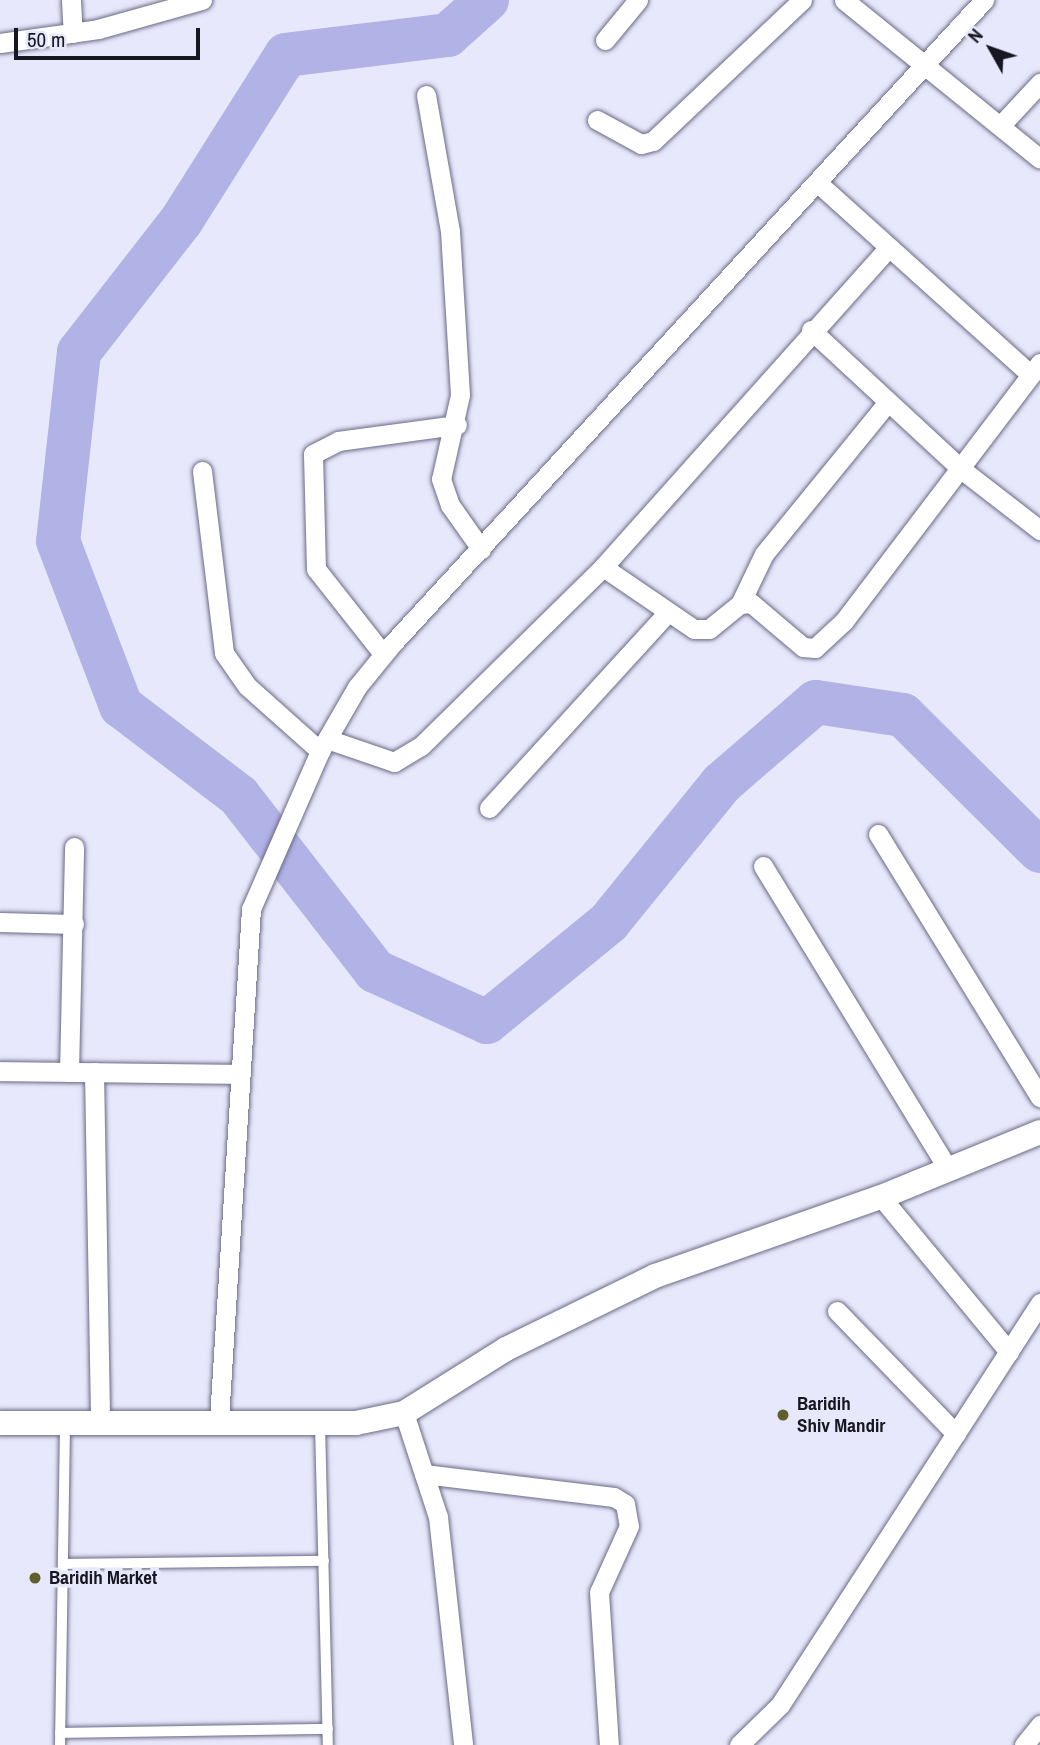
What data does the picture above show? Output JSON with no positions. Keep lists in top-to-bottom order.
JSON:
{
  "places": ["Baridih Shiv Mandir", "Baridih Market"],
  "scale_bar": "50 m",
  "north": "top left"
}
